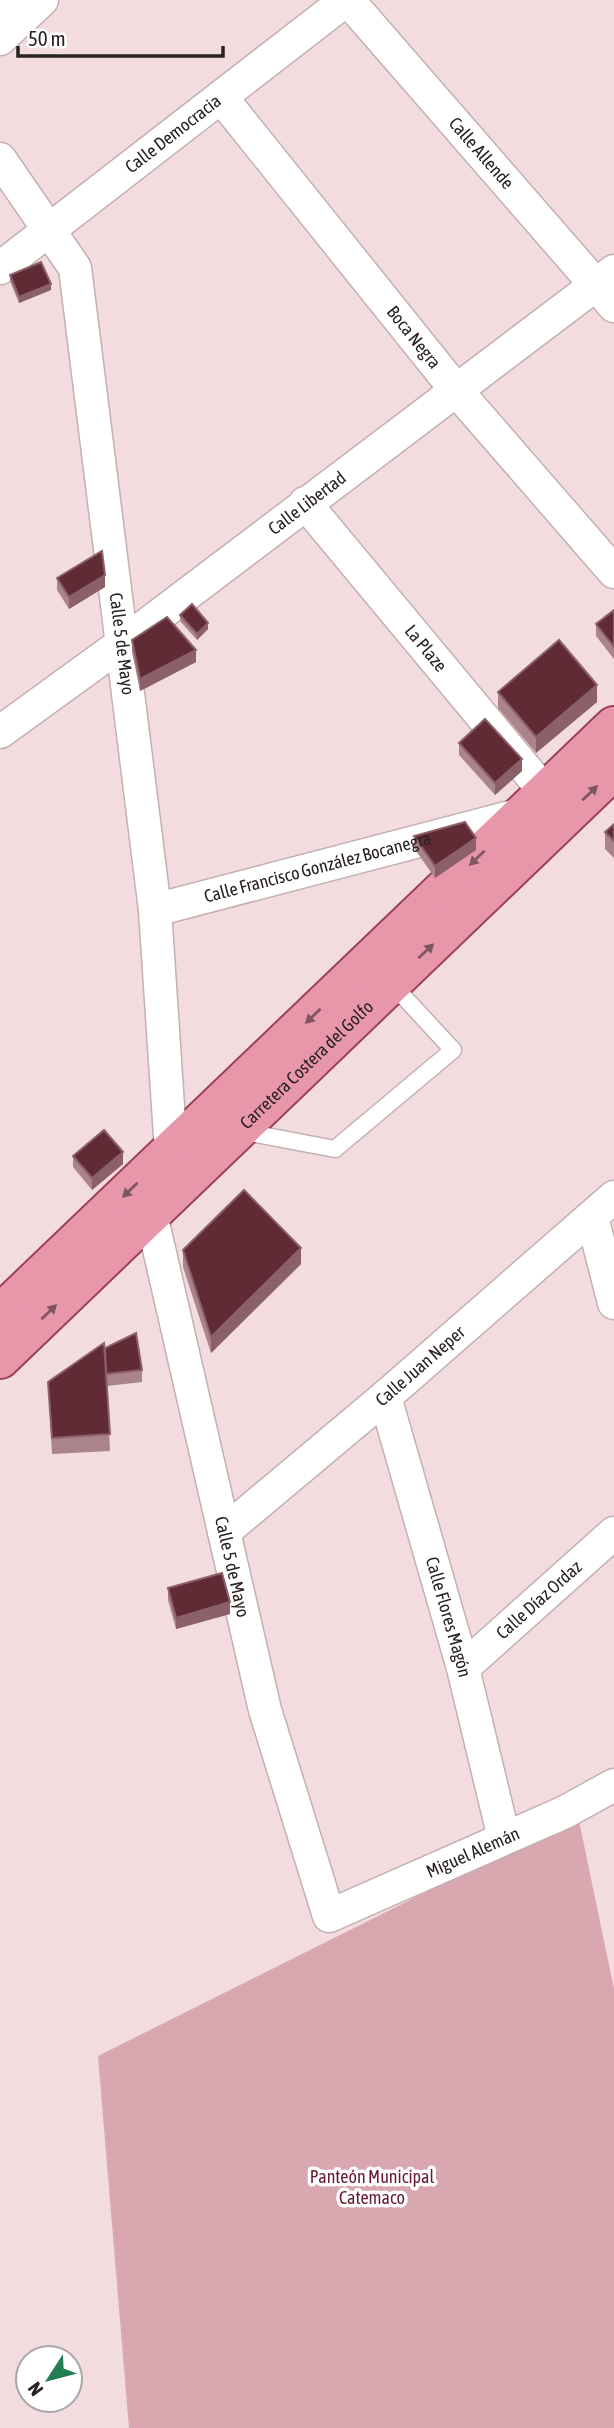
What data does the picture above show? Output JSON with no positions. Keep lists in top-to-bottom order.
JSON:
{
  "streets": {
    "main road": ["Carretera Costera del Golfo"],
    "street": [
      "Calle Democracia",
      "Calle Allende",
      "Boca Negra",
      "Calle Libertad",
      "Calle 5 de Mayo",
      "La Plaze",
      "Calle Francisco González Bocanegra",
      "Calle Juan Neper",
      "Calle Díaz Ordaz",
      "Calle Flores Magón",
      "Miguel Alemán"
    ]
  },
  "crossings": [
    ["Calle Democracia", "Calle Allende"],
    ["Calle Democracia", "Boca Negra"],
    ["Calle Democracia", "Calle 5 de Mayo"],
    ["Calle Allende", "Calle Libertad"],
    ["Boca Negra", "Calle Libertad"],
    ["Calle Libertad", "Calle 5 de Mayo"],
    ["Calle Libertad", "La Plaze"],
    ["Calle 5 de Mayo", "Calle Francisco González Bocanegra"],
    ["Calle 5 de Mayo", "Carretera Costera del Golfo"],
    ["Calle 5 de Mayo", "Calle Juan Neper"],
    ["Calle 5 de Mayo", "Miguel Alemán"],
    ["La Plaze", "Calle Francisco González Bocanegra"],
    ["La Plaze", "Carretera Costera del Golfo"],
    ["Calle Francisco González Bocanegra", "Carretera Costera del Golfo"],
    ["Calle Juan Neper", "Calle Flores Magón"],
    ["Calle Díaz Ordaz", "Calle Flores Magón"],
    ["Calle Flores Magón", "Miguel Alemán"]
  ],
  "parks": ["Panteón Municipal Catemaco"],
  "scale_bar": "50 m",
  "north": "bottom left"
}
